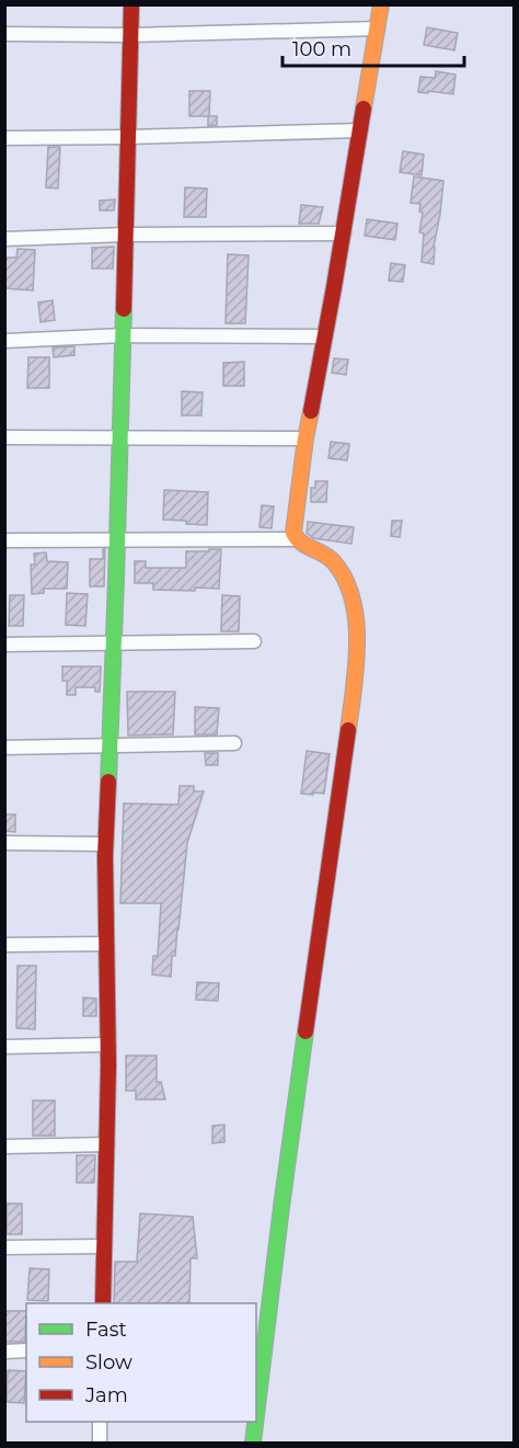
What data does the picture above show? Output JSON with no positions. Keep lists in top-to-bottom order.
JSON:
{
  "legend": ["Fast", "Slow", "Jam"],
  "scale_bar": "100 m"
}
